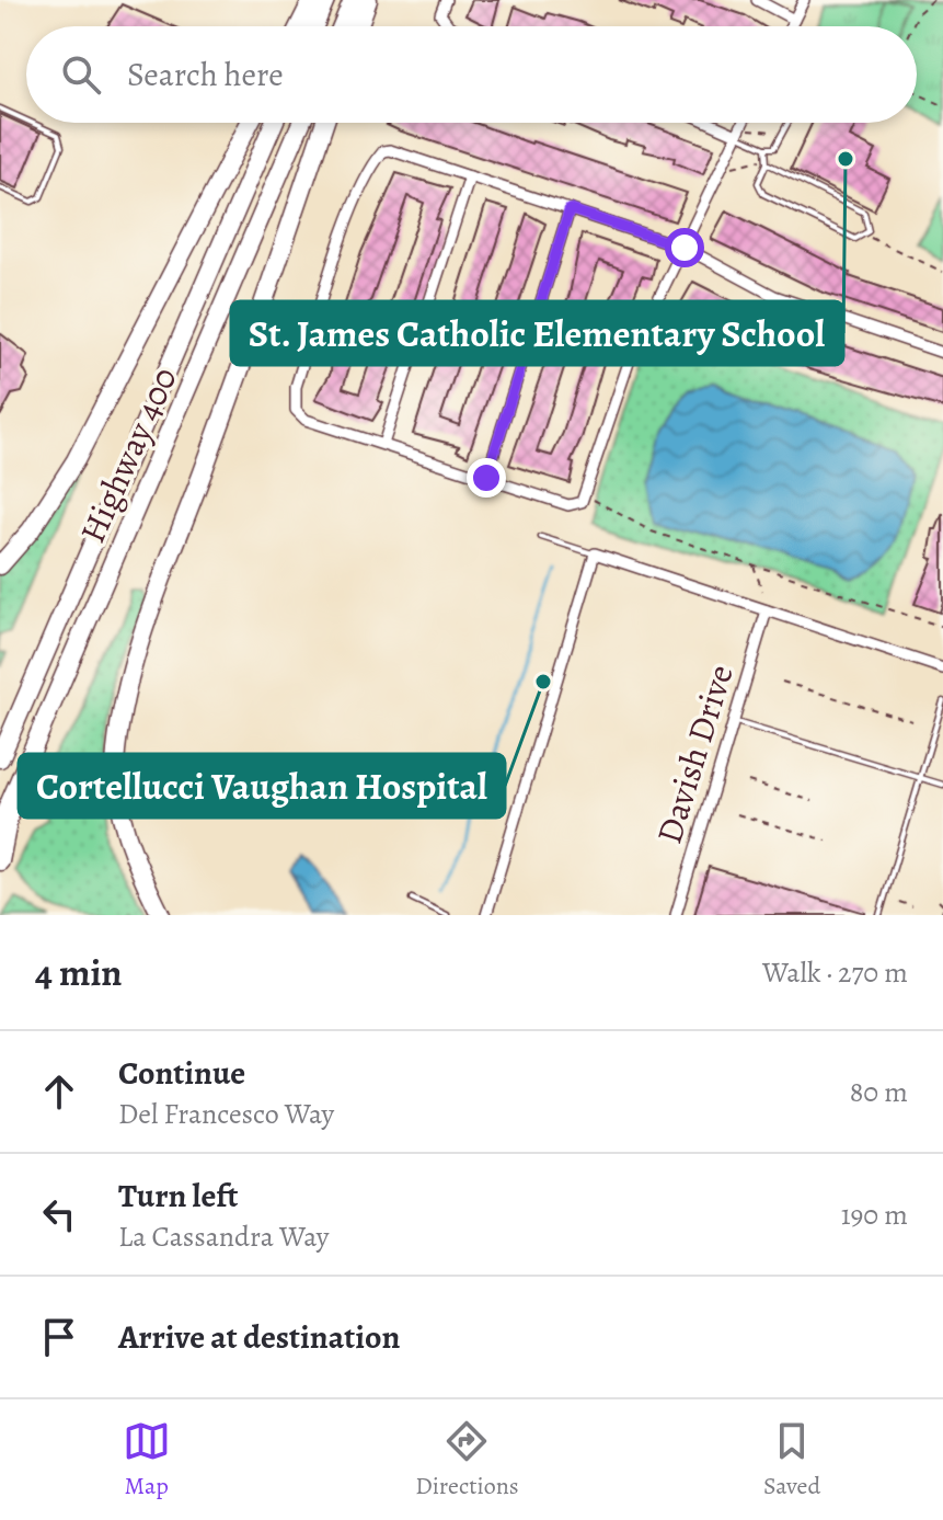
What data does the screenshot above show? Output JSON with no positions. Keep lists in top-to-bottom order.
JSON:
{
  "streets": {
    "highway": ["Highway 400"],
    "street": ["Davish Drive"]
  },
  "places": ["St. James Catholic Elementary School", "Cortellucci Vaughan Hospital"],
  "page": {
    "search": "Search here",
    "heading": ["4 min", "Walk · 270 m"],
    "list": [
      ["Continue", "Del Francesco Way", "80 m"],
      ["Turn left", "La Cassandra Way", "190 m"],
      "Arrive at destination"
    ],
    "nav": ["Map", "Directions", "Saved"]
  }
}
